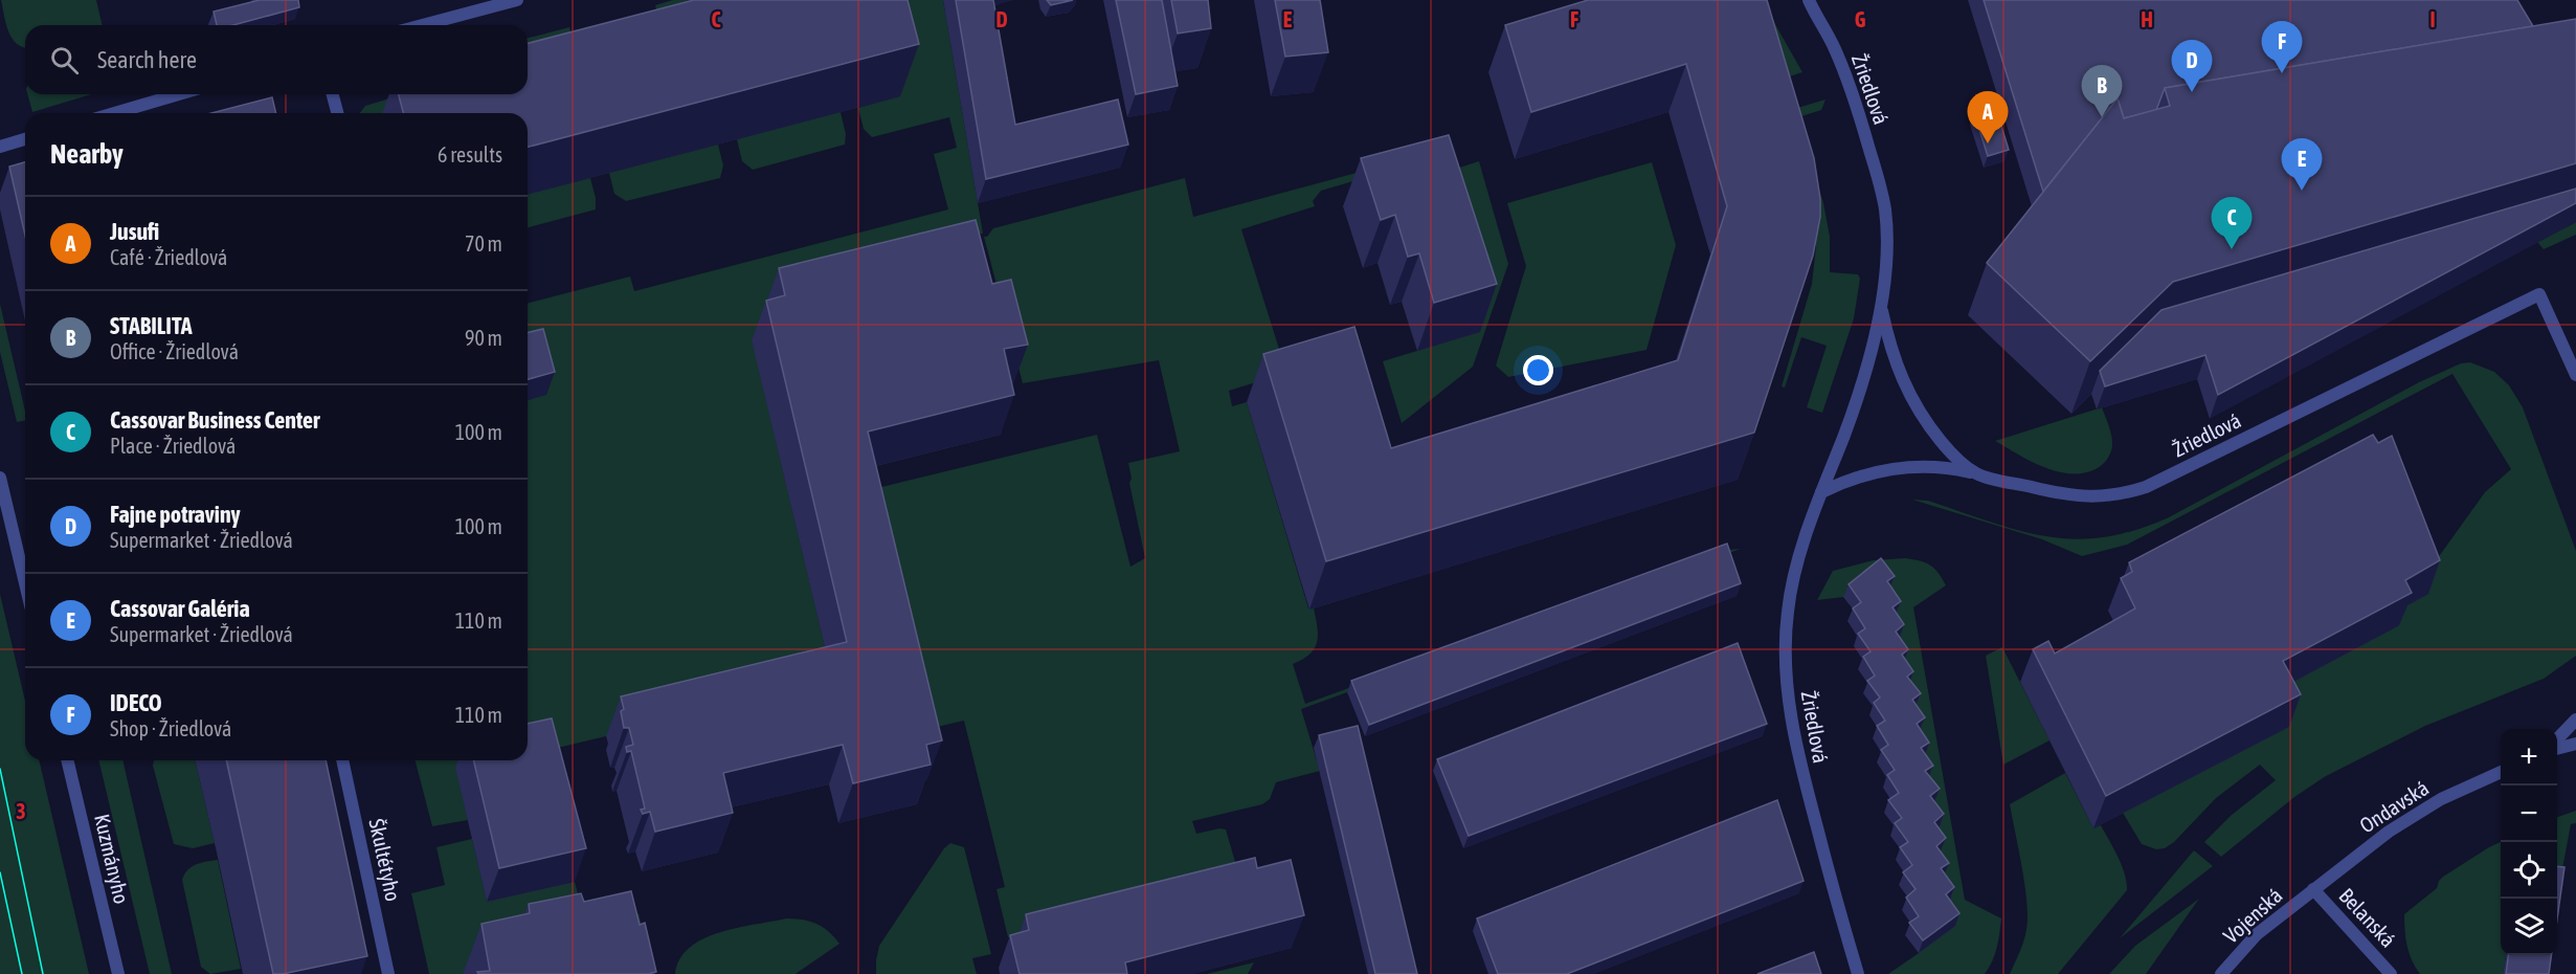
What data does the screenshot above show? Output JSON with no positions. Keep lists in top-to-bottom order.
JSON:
{
  "streets": {
    "street": [
      "Žriedlová",
      "Ondavská",
      "Kuzmányho",
      "Škultétyho",
      "Vojenská",
      "Belanská"
    ]
  },
  "crossings": [
    ["Ondavská", "Vojenská"],
    ["Ondavská", "Belanská"],
    ["Vojenská", "Belanská"]
  ],
  "page": {
    "pins": [
      "F",
      "D",
      "B",
      "A",
      "E",
      "C"
    ],
    "search": "Search here",
    "heading": ["Nearby", "6 results"],
    "list": [
      {
        "mark": "A",
        "name": "Jusufi",
        "note": "Café · Žriedlová",
        "value": "70 m"
      },
      {
        "mark": "B",
        "name": "STABILITA",
        "note": "Office · Žriedlová",
        "value": "90 m"
      },
      {
        "mark": "C",
        "name": "Cassovar Business Center",
        "note": "Place · Žriedlová",
        "value": "100 m"
      },
      {
        "mark": "D",
        "name": "Fajne potraviny",
        "note": "Supermarket · Žriedlová",
        "value": "100 m"
      },
      {
        "mark": "E",
        "name": "Cassovar Galéria",
        "note": "Supermarket · Žriedlová",
        "value": "110 m"
      },
      {
        "mark": "F",
        "name": "IDECO",
        "note": "Shop · Žriedlová",
        "value": "110 m"
      }
    ],
    "map_buttons": ["+", "−"]
  },
  "grid": {
    "columns": [
      "C",
      "D",
      "E",
      "F",
      "G",
      "H",
      "I"
    ],
    "rows": ["3"]
  }
}
